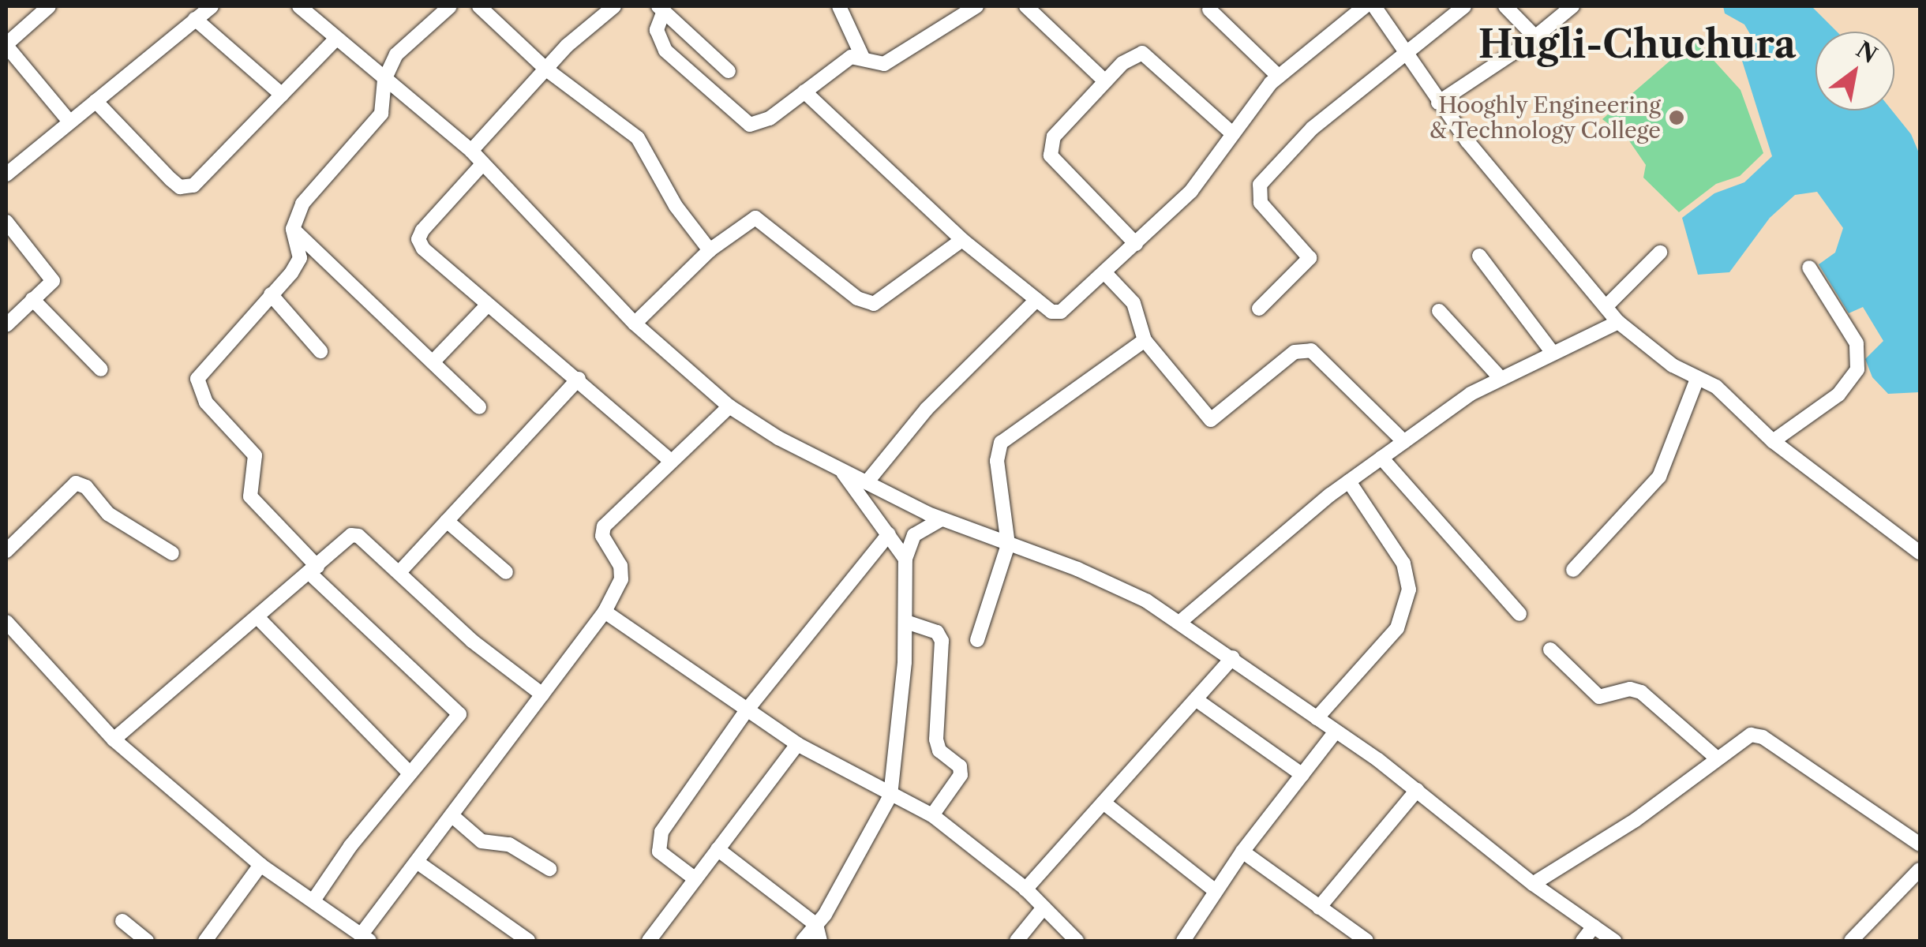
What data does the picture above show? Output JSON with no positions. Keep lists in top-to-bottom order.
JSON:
{
  "districts": ["Hugli-Chuchura"],
  "places": ["Hooghly Engineering & Technology College"],
  "north": "top right"
}
